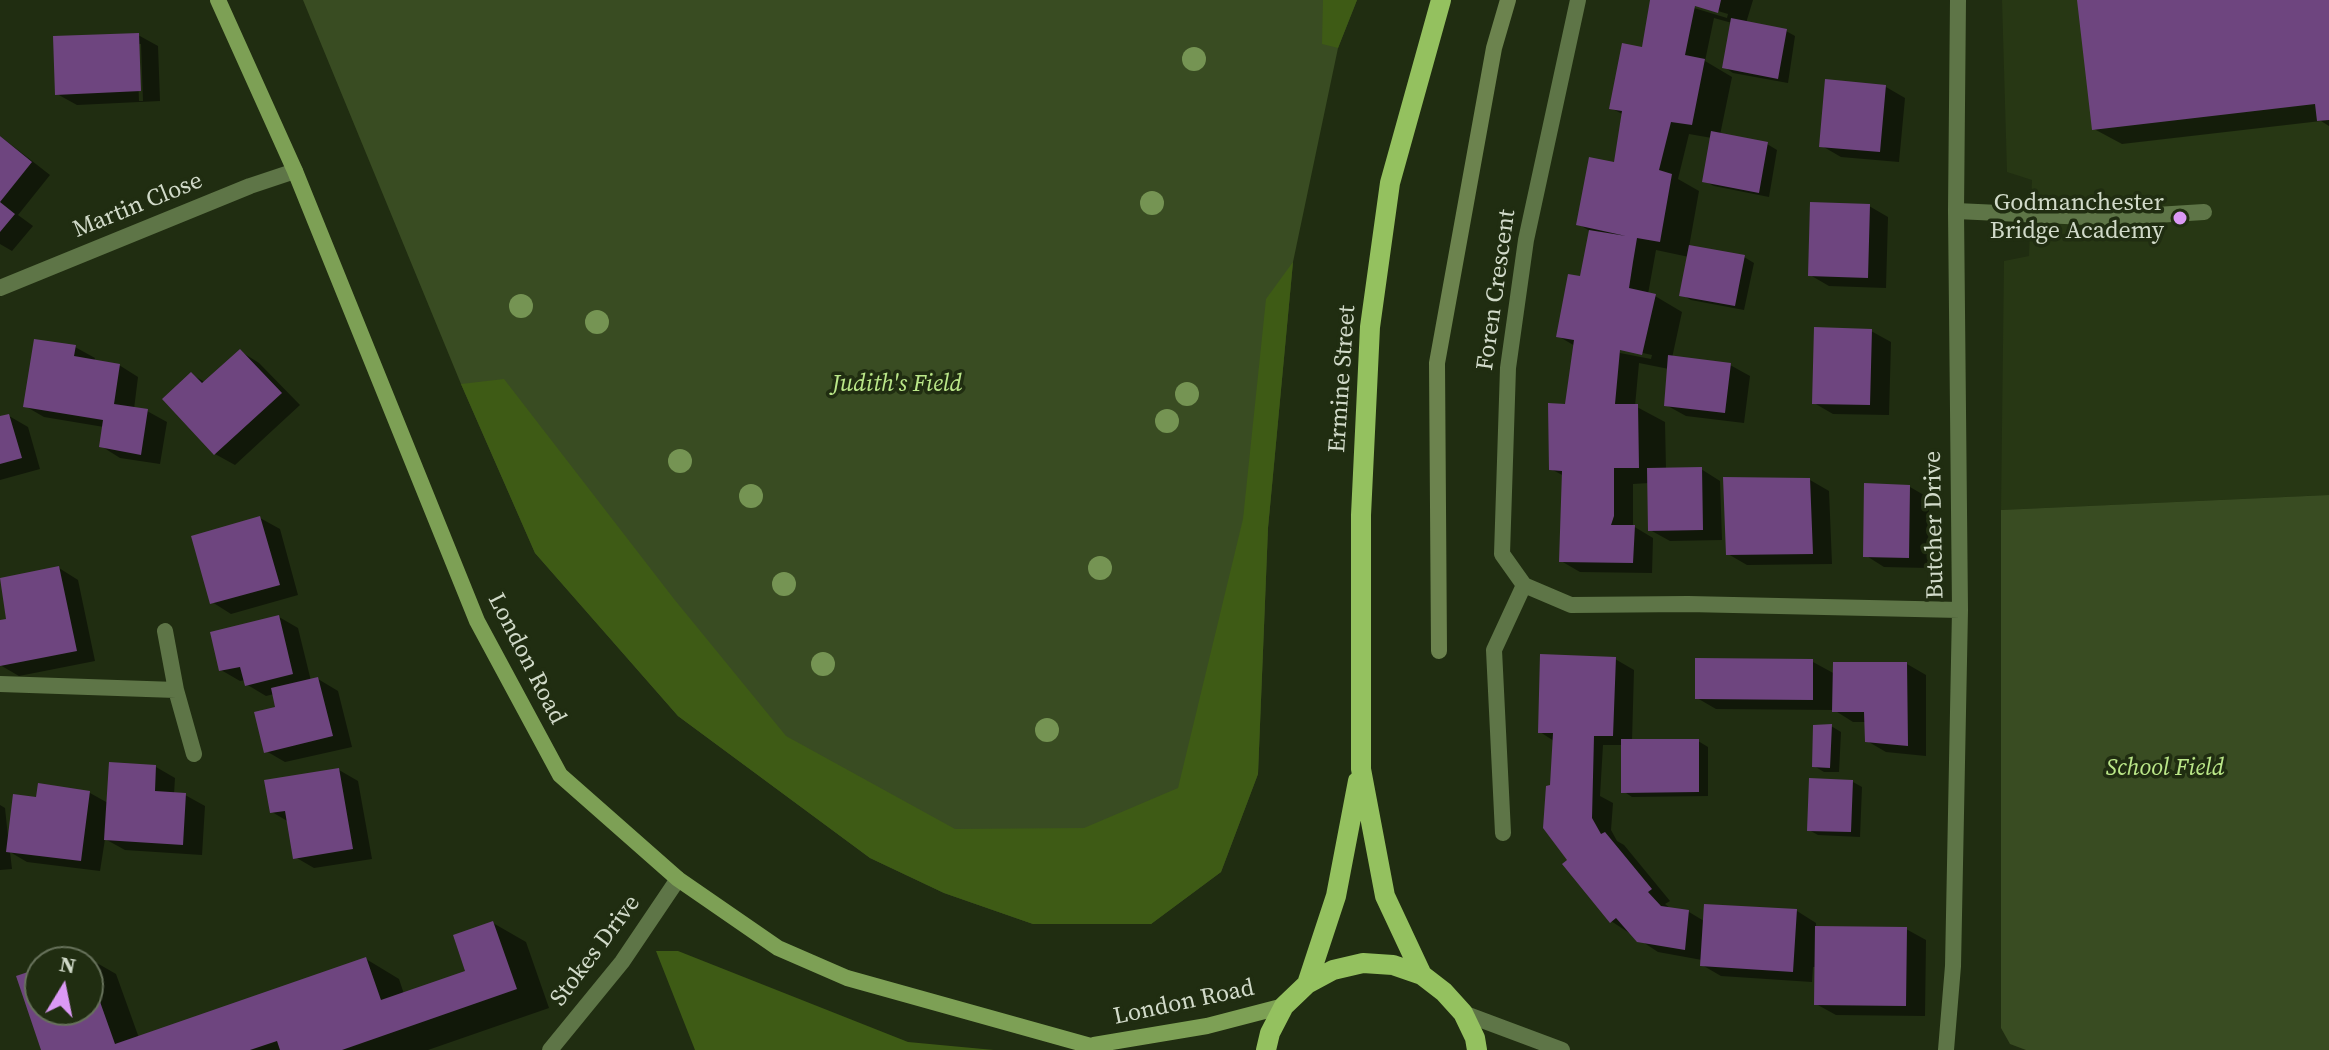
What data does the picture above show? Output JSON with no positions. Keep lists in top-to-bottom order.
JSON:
{
  "streets": {
    "main road": ["Ermine Street"],
    "street": [
      "Martin Close",
      "Foren Crescent",
      "Butcher Drive",
      "London Road",
      "Stokes Drive"
    ]
  },
  "crossings": [
    ["Martin Close", "London Road"],
    ["London Road", "Stokes Drive"]
  ],
  "parks": ["Judith's Field", "School Field"],
  "places": ["Godmanchester Bridge Academy"],
  "north": "top"
}
